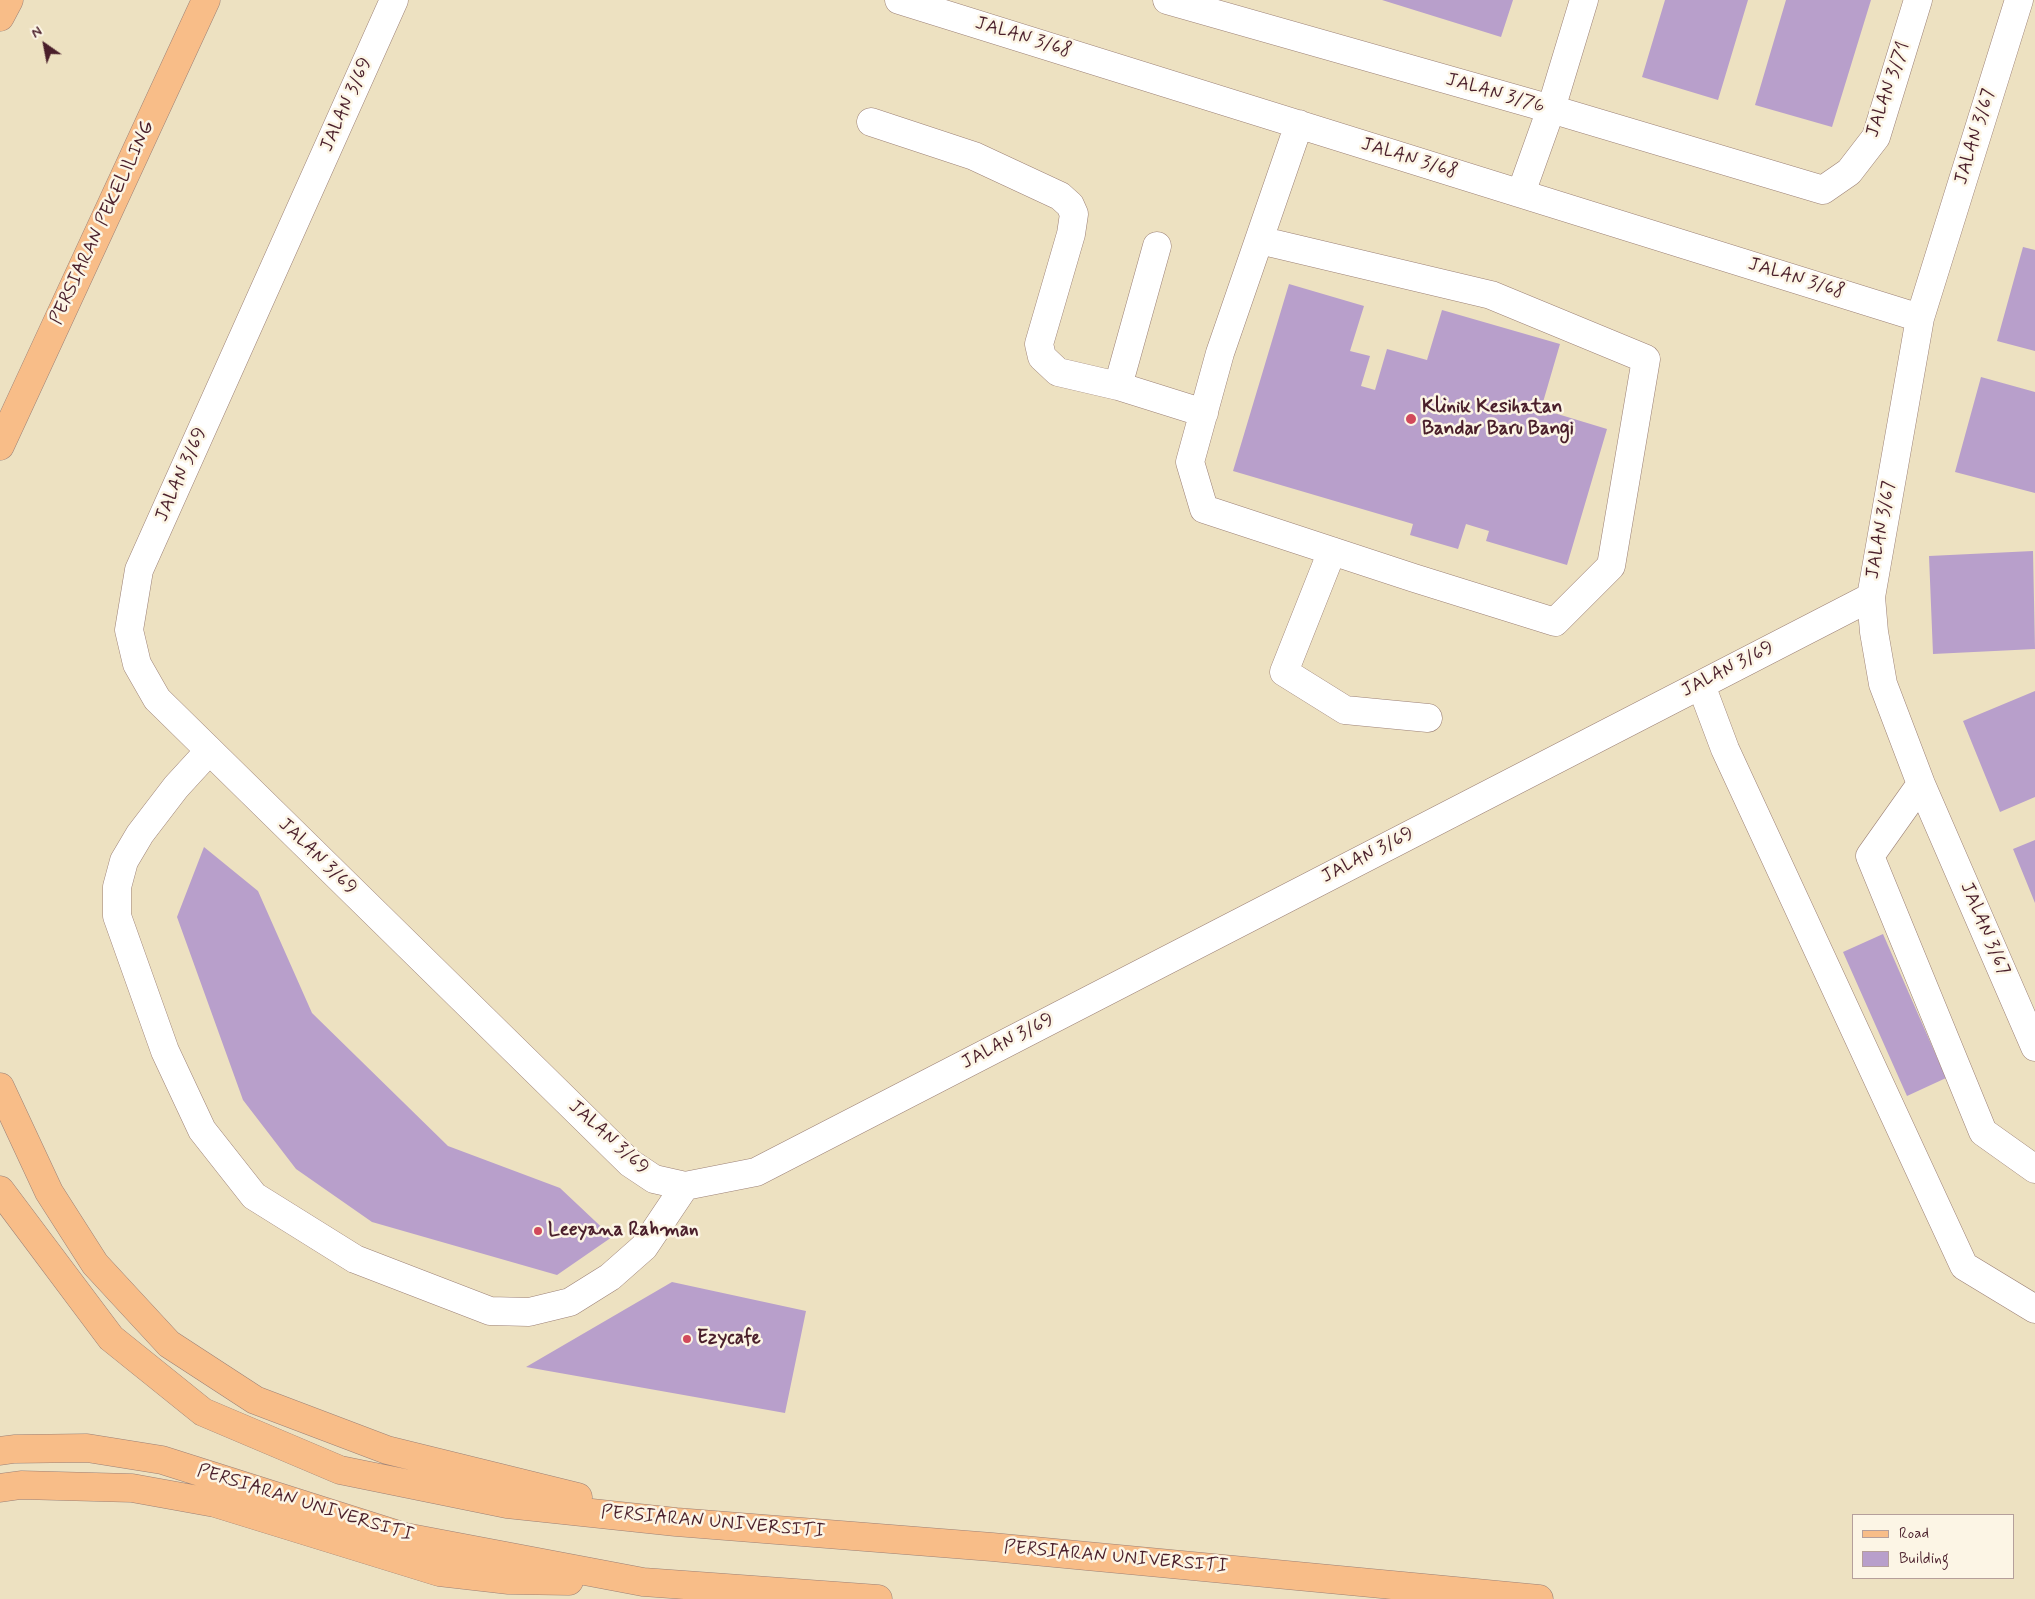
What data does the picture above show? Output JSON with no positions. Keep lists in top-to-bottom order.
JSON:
{
  "streets": {
    "main road": ["PERSIARAN PEKELILING", "PERSIARAN UNIVERSITI"],
    "street": [
      "JALAN 3/68",
      "JALAN 3/71",
      "JALAN 3/76",
      "JALAN 3/69",
      "JALAN 3/67"
    ]
  },
  "crossings": [
    ["JALAN 3/68", "JALAN 3/67"],
    ["JALAN 3/71", "JALAN 3/76"],
    ["JALAN 3/69", "JALAN 3/67"]
  ],
  "places": ["Klinik Kesihatan Bandar Baru Bangi", "Leeyana Rahman", "Ezycafe"],
  "legend": ["Road", "Building"],
  "north": "top left"
}
